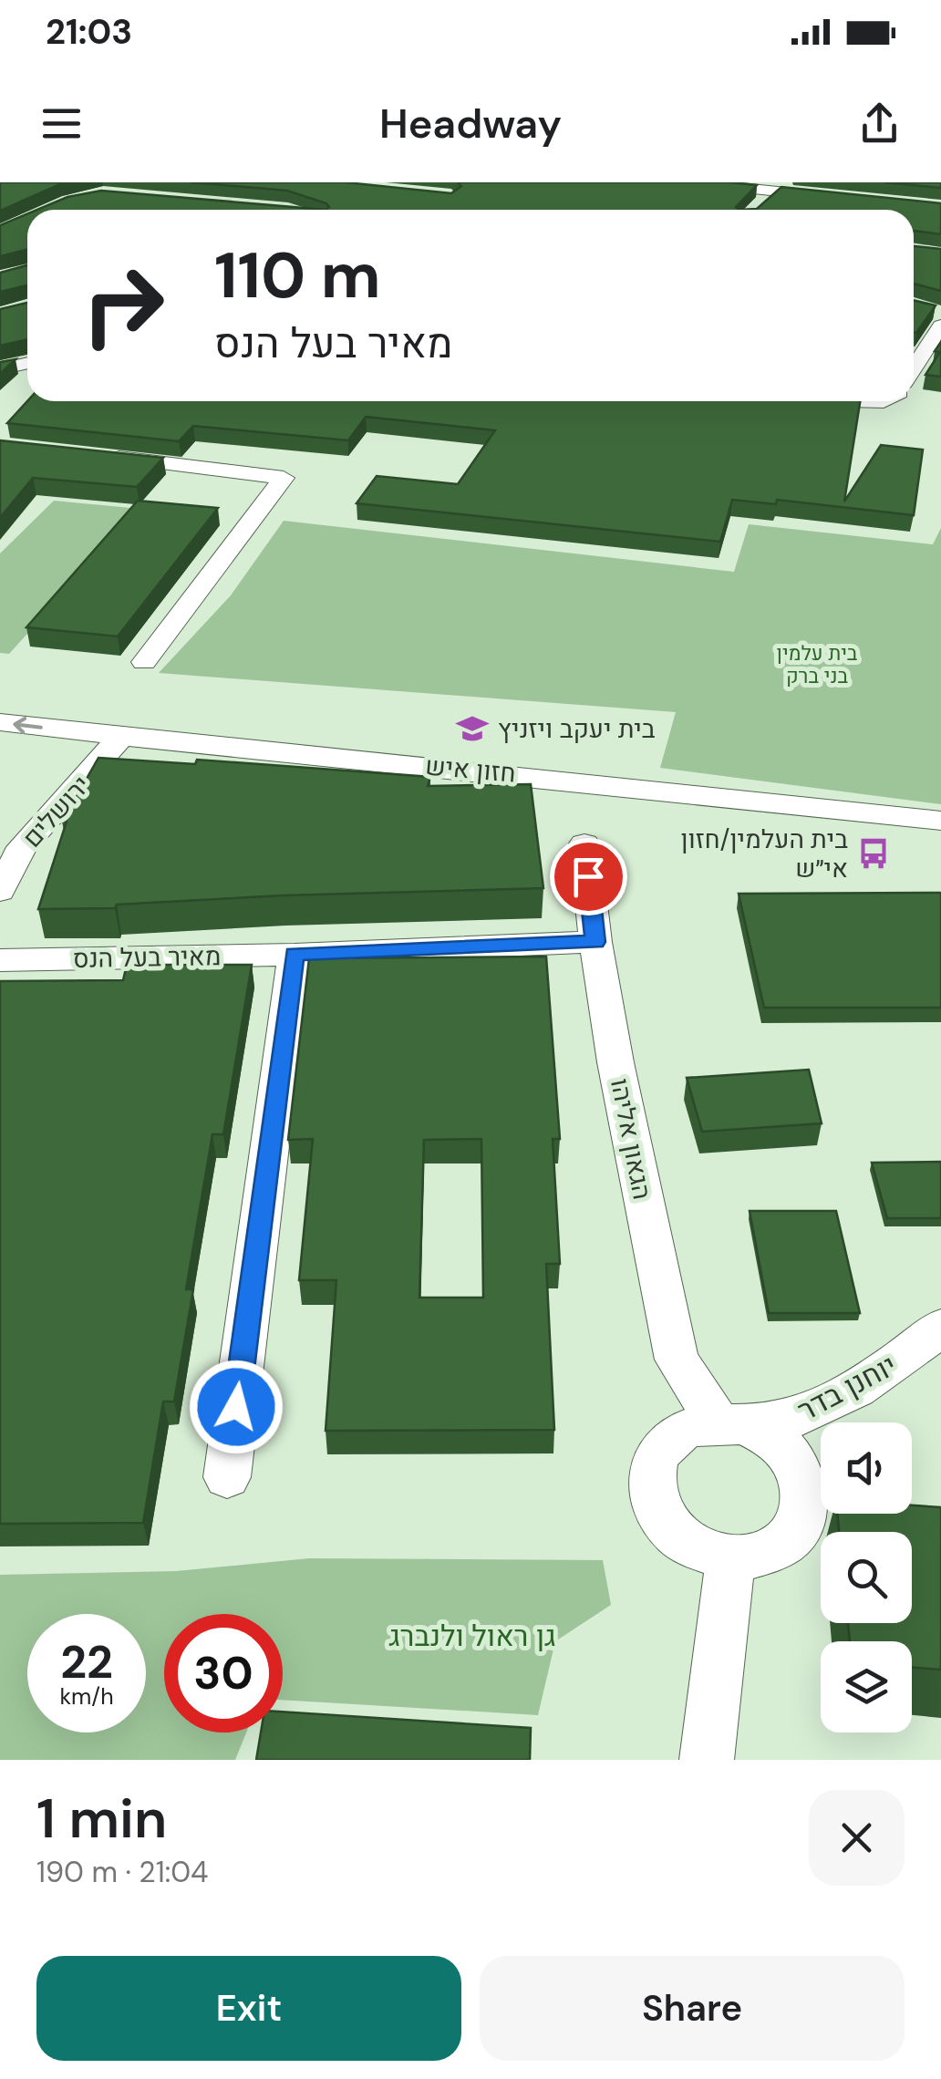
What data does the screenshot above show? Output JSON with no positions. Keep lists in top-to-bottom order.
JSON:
{
  "streets": {
    "street": [
      "חזון איש",
      "ירושלים",
      "מאיר בעל הנס",
      "הגאון אליהו",
      "יוחנן בדר"
    ]
  },
  "crossings": [
    ["חזון איש", "ירושלים"],
    ["מאיר בעל הנס", "הגאון אליהו"],
    ["הגאון אליהו", "יוחנן בדר"]
  ],
  "parks": ["בית עלמין בני ברק", "גן ראול ולנברג"],
  "places": {
    "school or university": ["בית יעקב ויזניץ"],
    "bus stop": ["בית העלמין/חזון אי״ש"]
  },
  "page": {
    "status": "21:03",
    "header": "Headway",
    "turn": ["110 m", "מאיר בעל הנס"],
    "speed": "22 km/h",
    "limit": "30",
    "heading": ["1 min", "190 m · 21:04"],
    "buttons": ["Exit", "Share"]
  }
}
